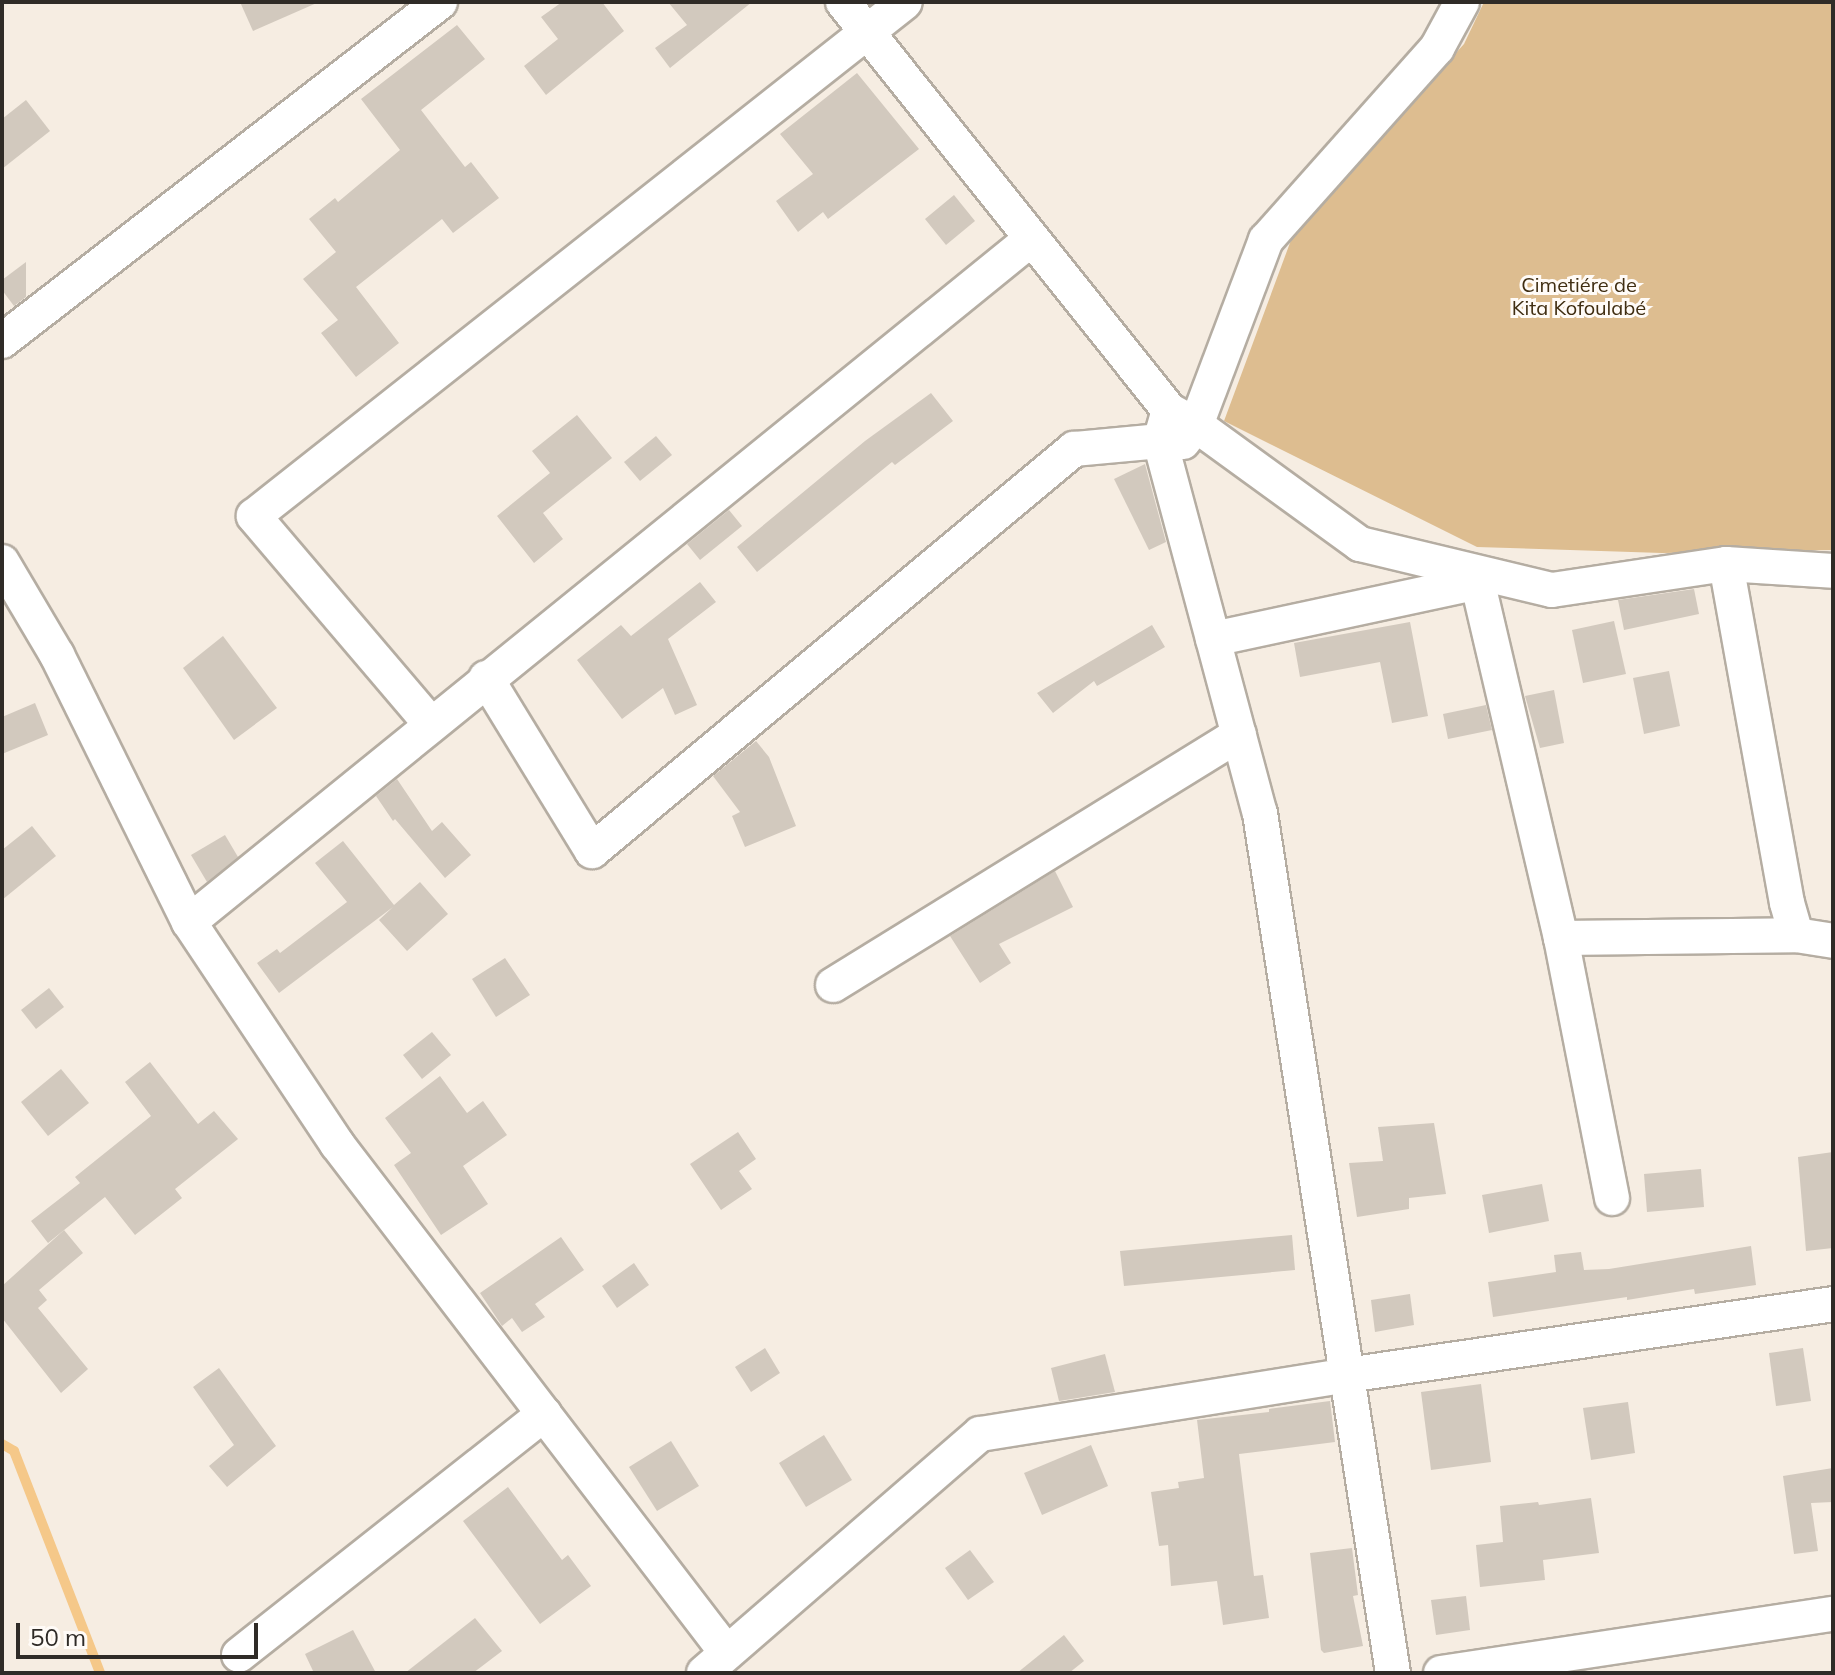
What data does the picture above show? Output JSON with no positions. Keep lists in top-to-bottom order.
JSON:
{
  "parks": ["Cimetiére de Kita Kofoulabé"],
  "scale_bar": "50 m"
}
